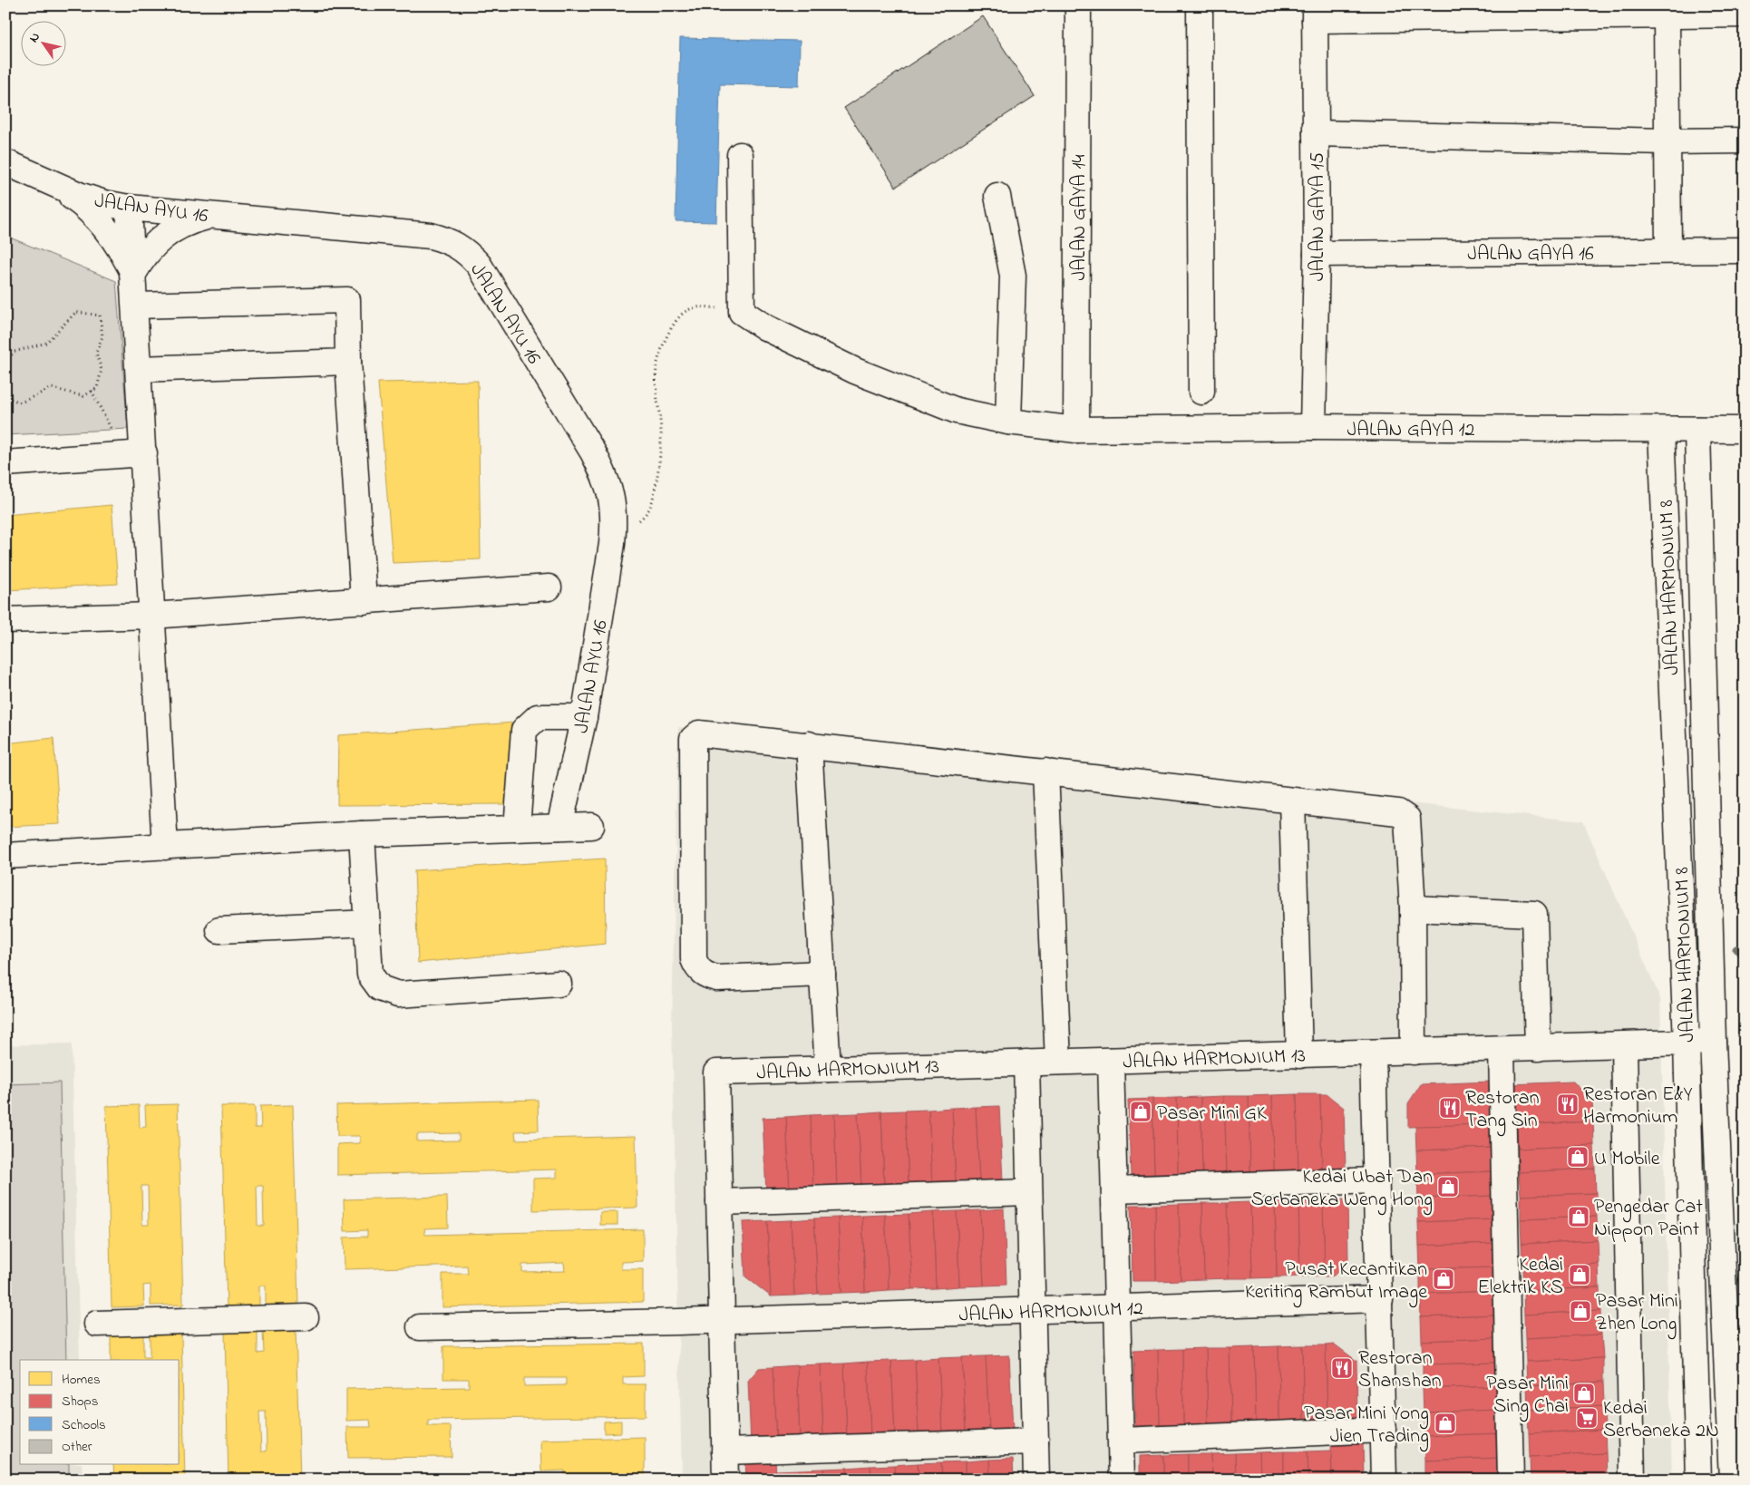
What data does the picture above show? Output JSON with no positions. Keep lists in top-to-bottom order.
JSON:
{
  "streets": {
    "street": [
      "JALAN AYU 16",
      "JALAN GAYA 15",
      "JALAN GAYA 14",
      "JALAN GAYA 16",
      "JALAN GAYA 12",
      "JALAN HARMONIUM 8",
      "JALAN HARMONIUM 13",
      "JALAN HARMONIUM 12"
    ]
  },
  "crossings": [
    ["JALAN GAYA 15", "JALAN GAYA 16"],
    ["JALAN GAYA 15", "JALAN GAYA 12"],
    ["JALAN GAYA 14", "JALAN GAYA 12"],
    ["JALAN GAYA 12", "JALAN HARMONIUM 8"],
    ["JALAN HARMONIUM 8", "JALAN HARMONIUM 13"]
  ],
  "places": {
    "restaurant": ["Restoran E&Y Harmonium", "Restoran Tang Sin", "Restoran Shanshan"],
    "shop": [
      "Pasar Mini GK",
      "U Mobile",
      "Kedai Ubat Dan Serbaneka Weng Hong",
      "Pengedar Cat Nippon Paint",
      "Kedai Elektrik KS",
      "Pusat Kecantikan Keriting Rambut Image",
      "Pasar Mini Zhen Long",
      "Pasar Mini Sing Chai",
      "Pasar Mini Yong Jien Trading"
    ],
    "supermarket": ["Kedai Serbaneka 2N"]
  },
  "legend": [
    "Homes",
    "Shops",
    "Schools",
    "Other"
  ],
  "north": "top left"
}
